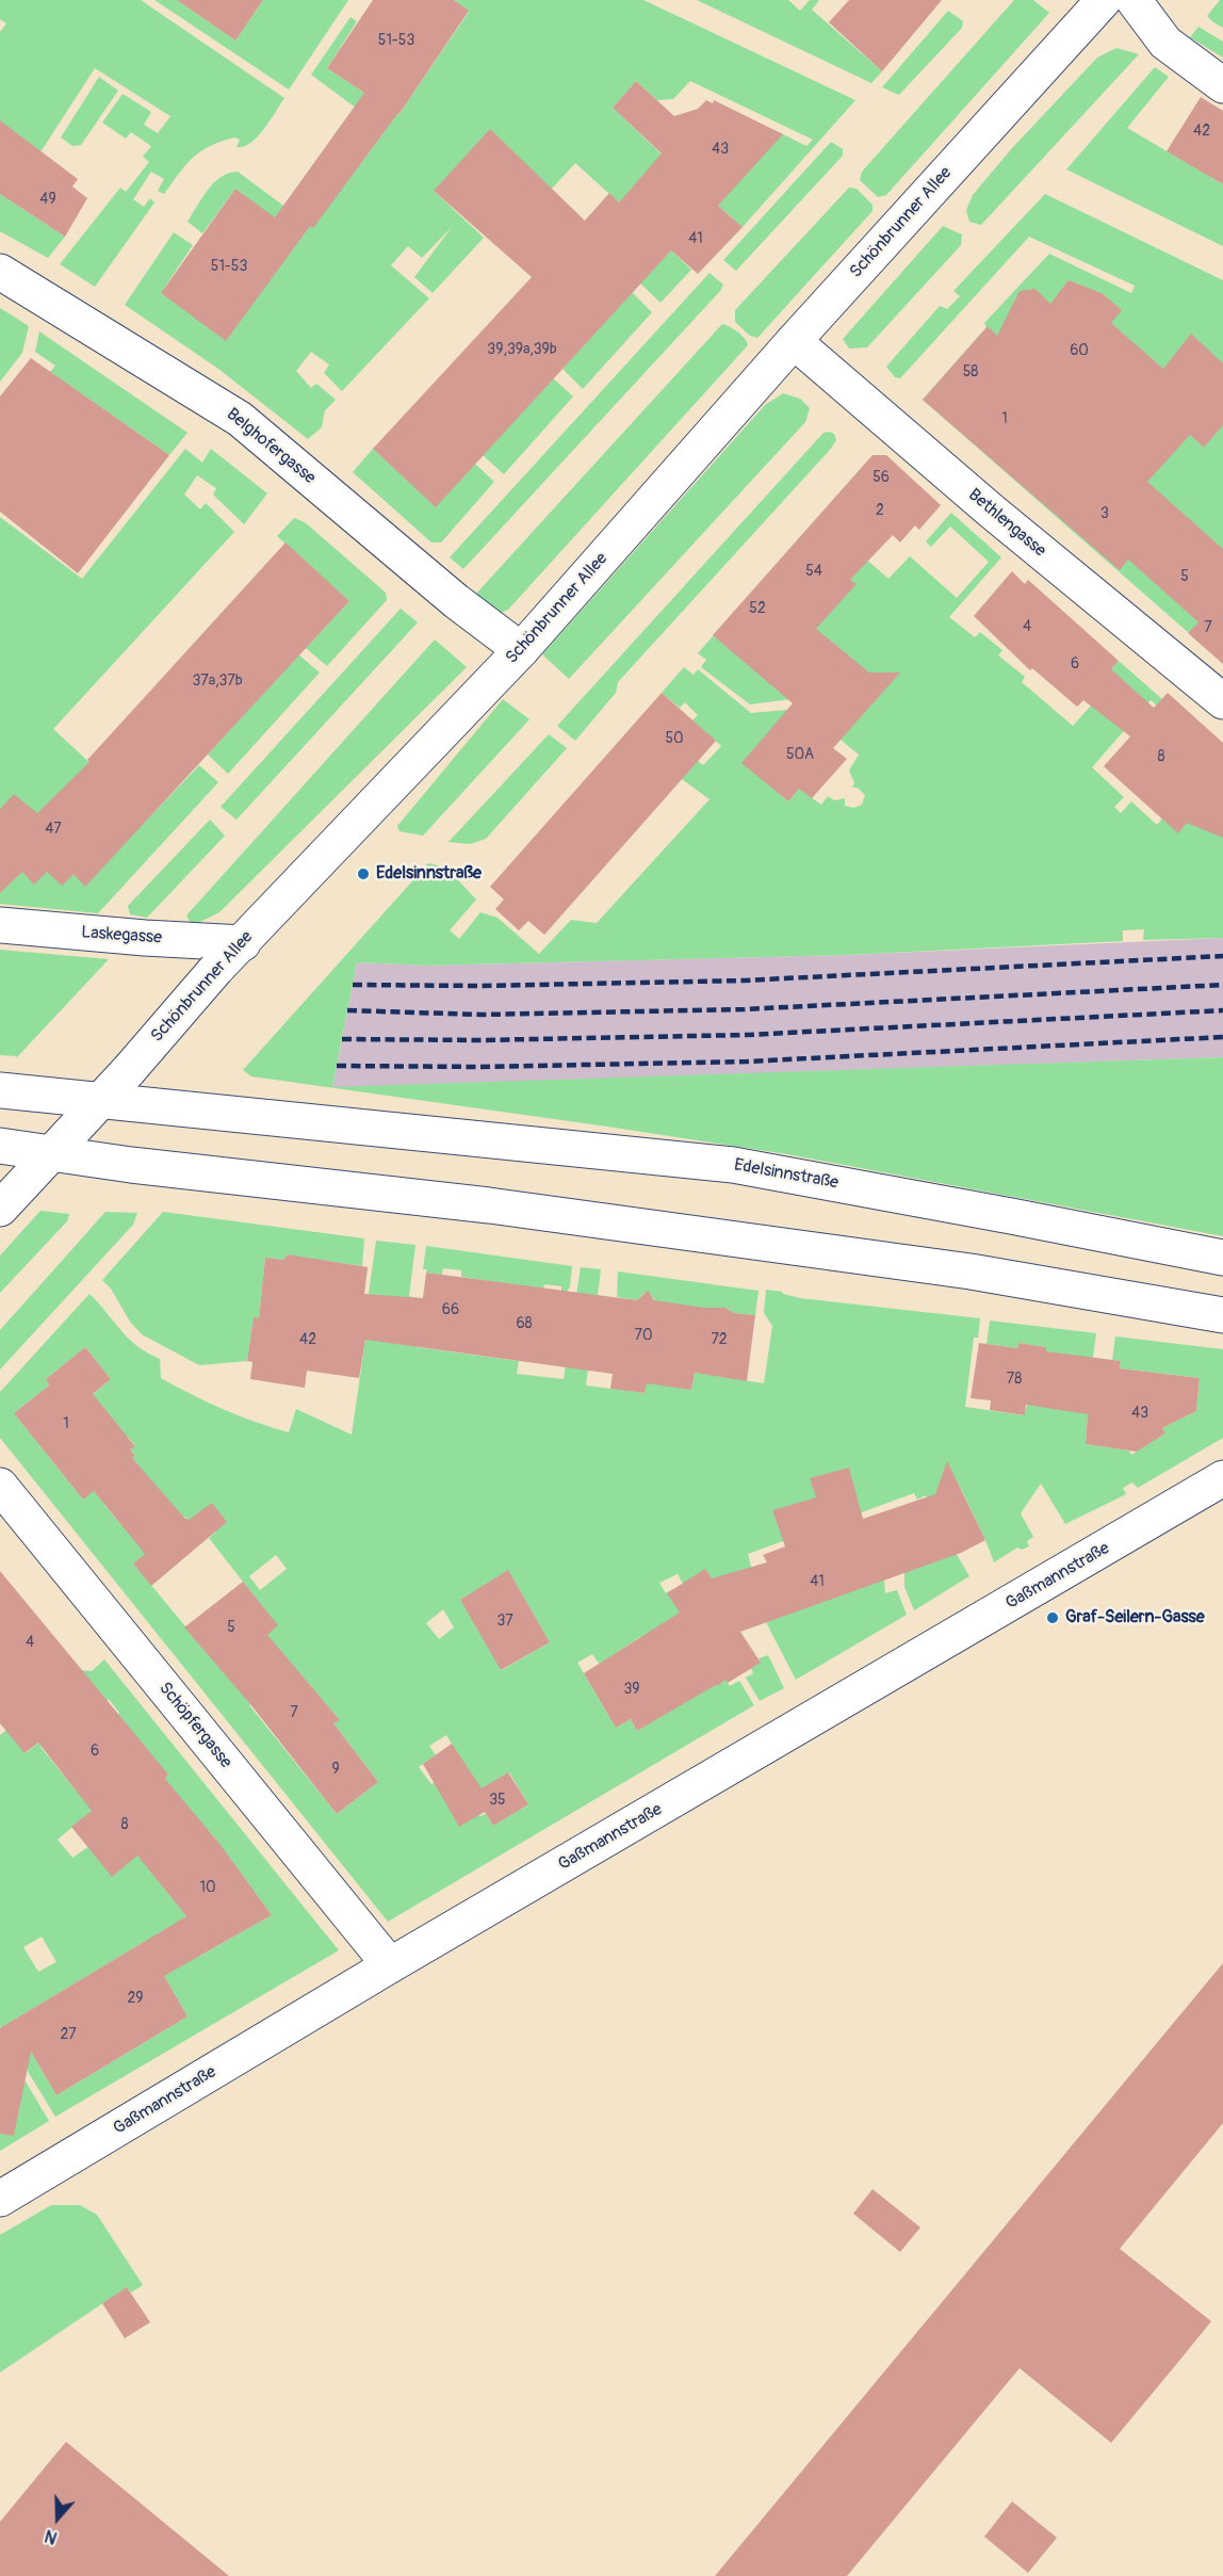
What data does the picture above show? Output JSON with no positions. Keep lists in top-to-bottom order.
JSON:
{
  "streets": {
    "street": [
      "Schönbrunner Allee",
      "Belghofergasse",
      "Bethlengasse",
      "Laskegasse",
      "Edelsinnstraße",
      "Gaßmannstraße",
      "Schöpfergasse"
    ]
  },
  "crossings": [
    ["Schönbrunner Allee", "Belghofergasse"],
    ["Schönbrunner Allee", "Bethlengasse"],
    ["Schönbrunner Allee", "Laskegasse"],
    ["Schönbrunner Allee", "Edelsinnstraße"],
    ["Gaßmannstraße", "Schöpfergasse"]
  ],
  "places": ["Edelsinnstraße", "Graf-Seilern-Gasse"],
  "house_numbers": [
    "51-53",
    "42",
    "43",
    "49",
    "41",
    "51-53",
    "39,39a,39b",
    "60",
    "58",
    "1",
    "56",
    "2",
    "3",
    "54",
    "5",
    "52",
    "4",
    "7",
    "6",
    "37a,37b",
    "50",
    "50A",
    "8",
    "47",
    "66",
    "68",
    "70",
    "42",
    "72",
    "78",
    "43",
    "1",
    "41",
    "37",
    "5",
    "4",
    "39",
    "7",
    "6",
    "9",
    "35",
    "8",
    "10",
    "29",
    "27"
  ],
  "north": "bottom"
}
